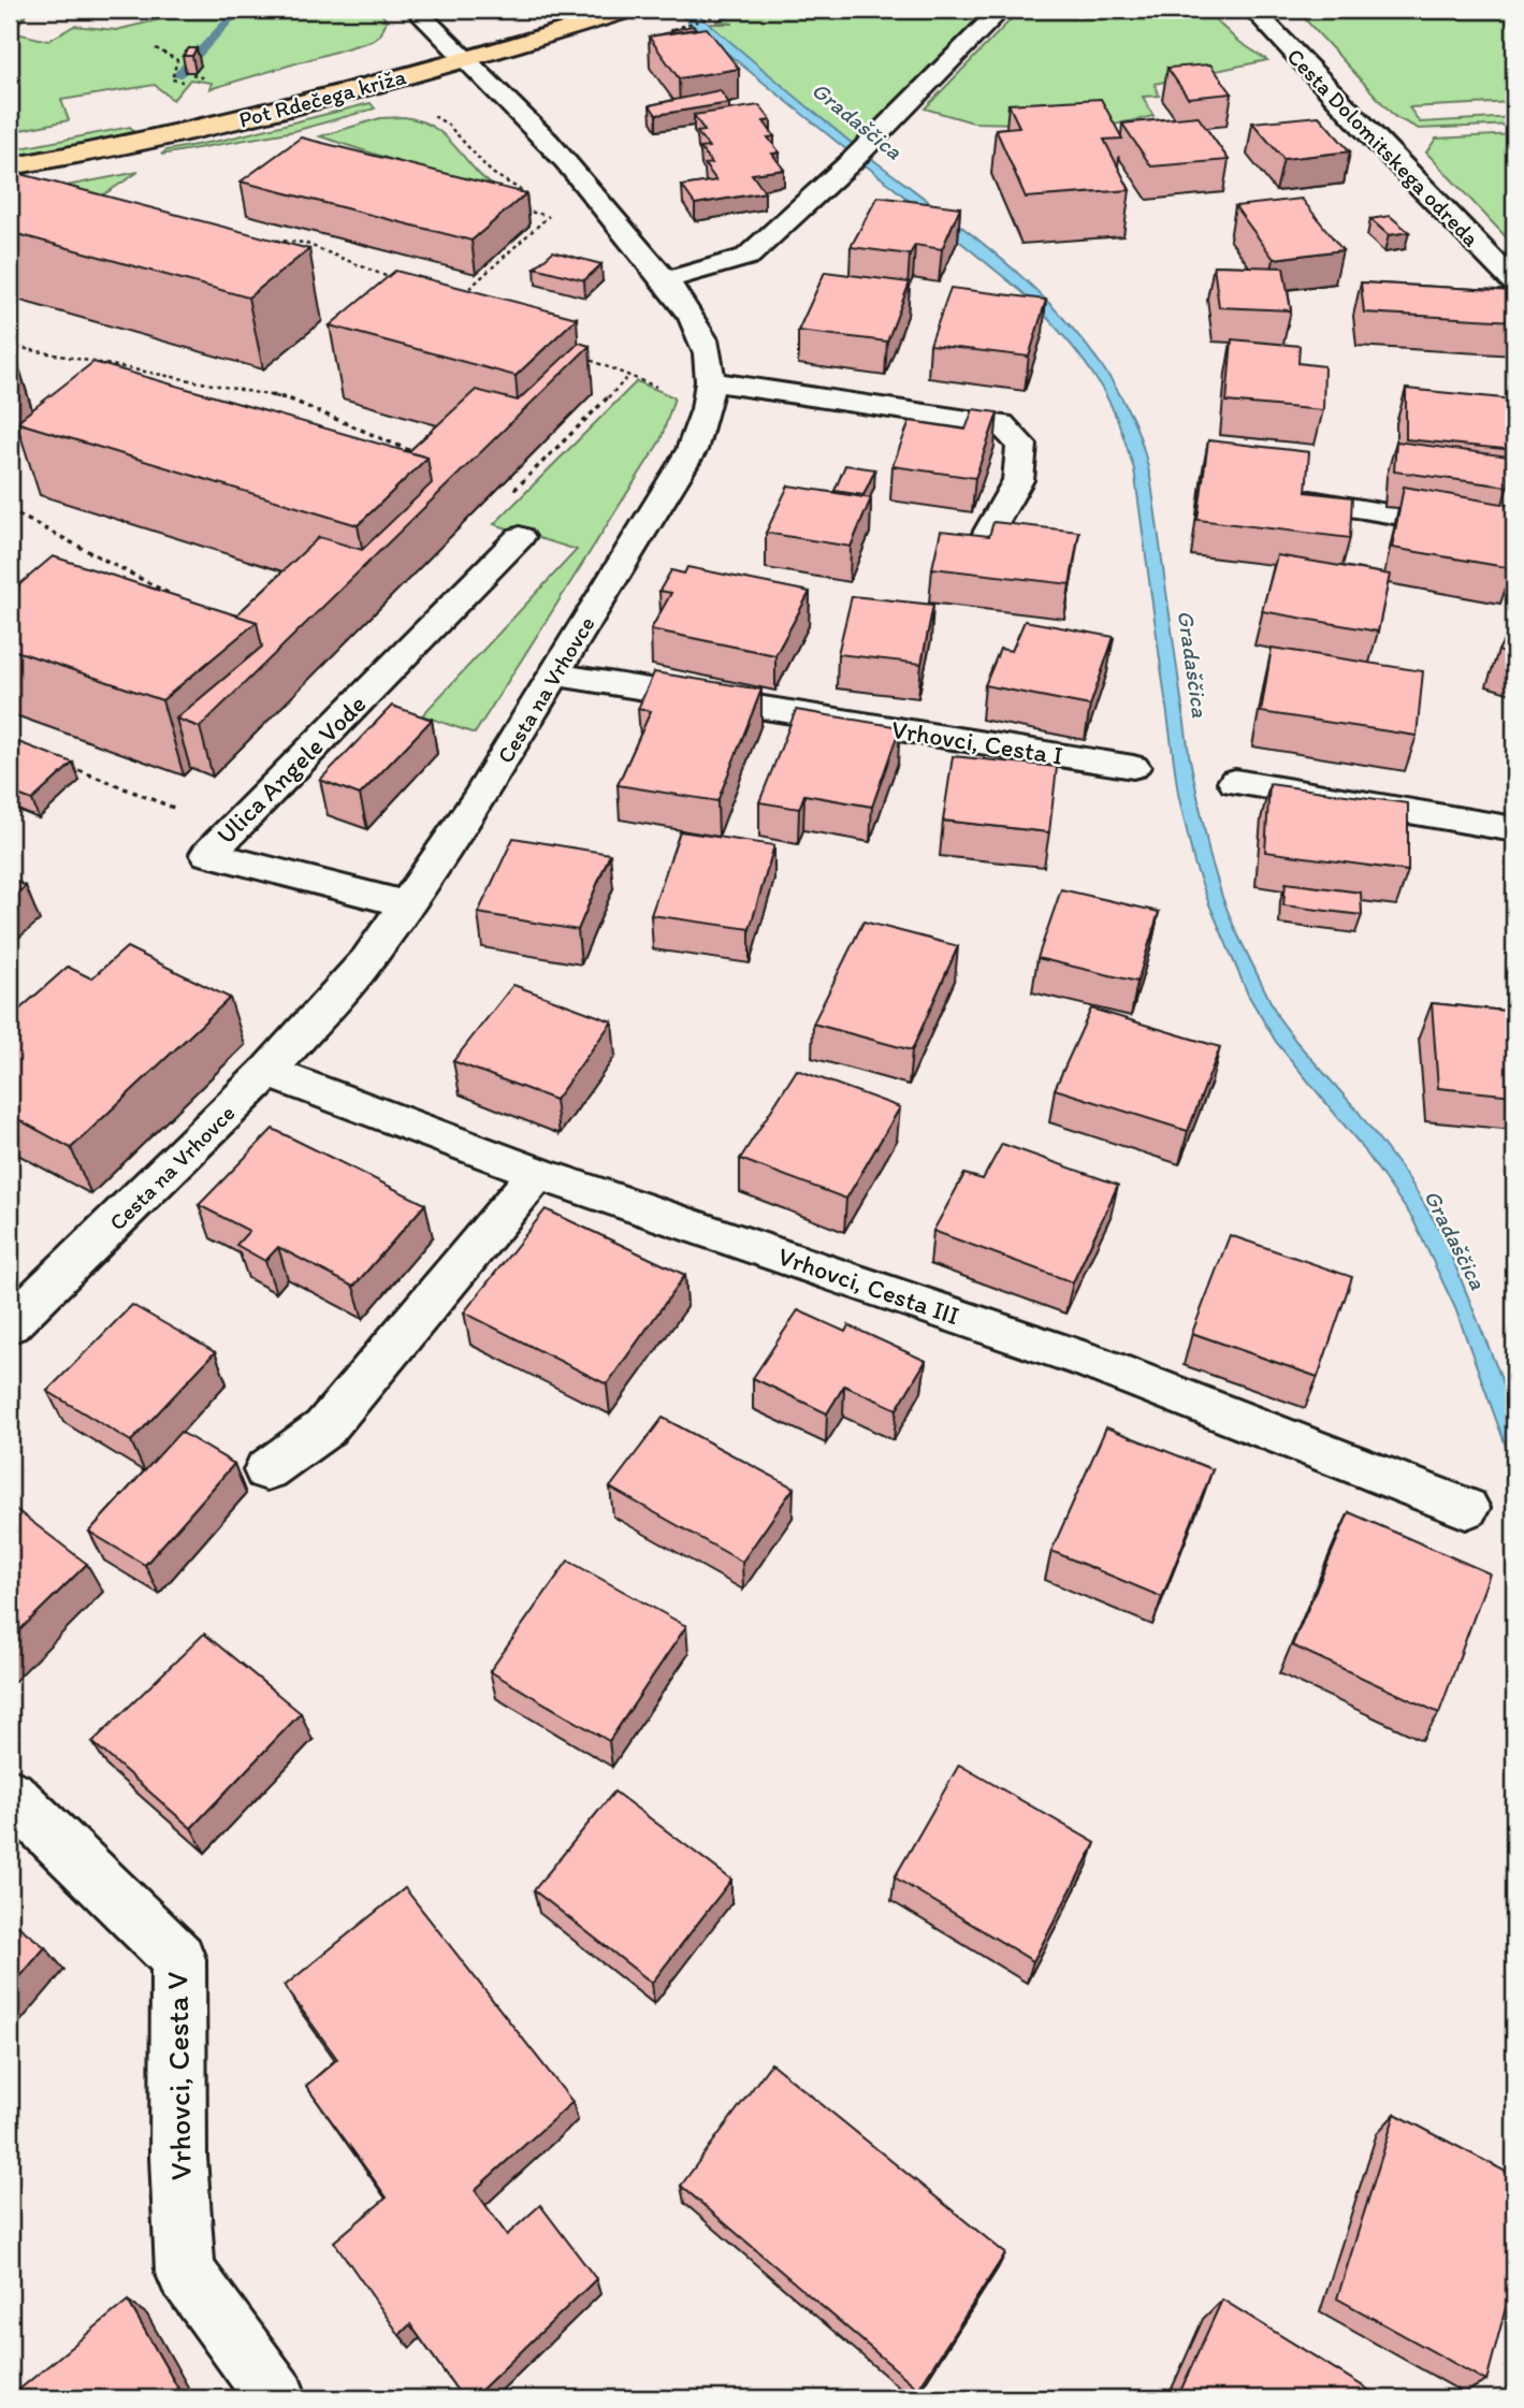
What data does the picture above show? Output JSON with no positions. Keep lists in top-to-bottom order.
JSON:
{
  "streets": {
    "main road": ["Pot Rdečega križa"],
    "street": [
      "Cesta Dolomitskega odreda",
      "Cesta na Vrhovce",
      "Vrhovci, Cesta I",
      "Ulica Angele Vode",
      "Vrhovci, Cesta III",
      "Vrhovci, Cesta V"
    ]
  },
  "crossings": [
    ["Pot Rdečega križa", "Cesta na Vrhovce"],
    ["Cesta na Vrhovce", "Vrhovci, Cesta I"],
    ["Cesta na Vrhovce", "Ulica Angele Vode"],
    ["Cesta na Vrhovce", "Vrhovci, Cesta III"]
  ],
  "water": ["Gradaščica"]
}
